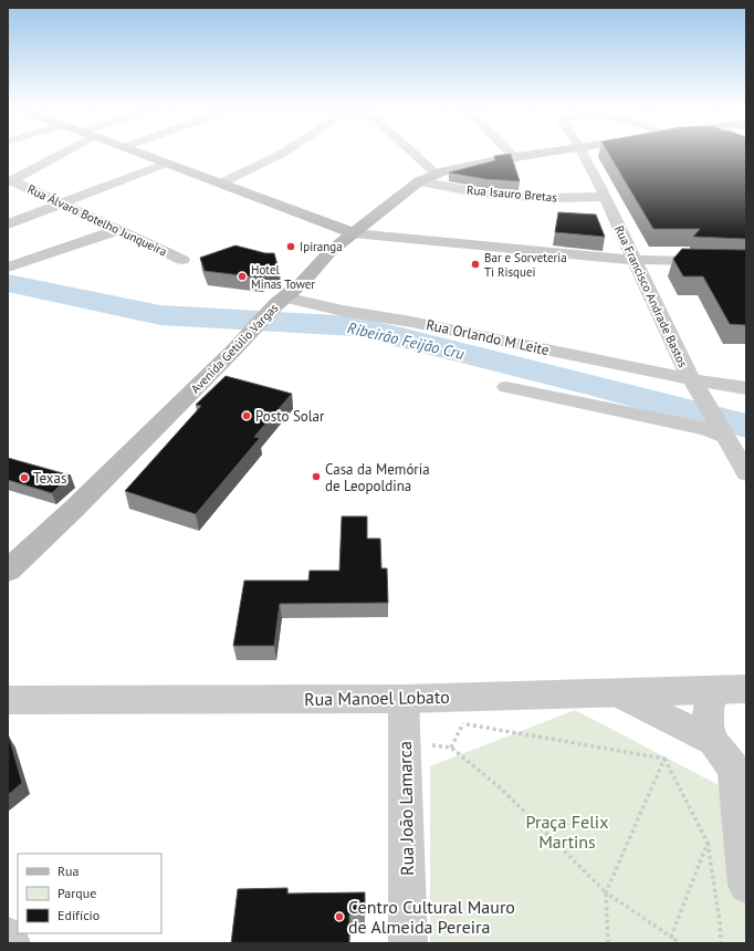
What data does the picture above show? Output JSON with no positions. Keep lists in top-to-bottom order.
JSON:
{
  "streets": {
    "main road": ["Avenida Getúlio Vargas"],
    "street": [
      "Rua Isauro Bretas",
      "Rua Álvaro Botelho Junqueira",
      "Rua Francisco Andrade Bastos",
      "Rua Orlando M Leite",
      "Rua Manoel Lobato",
      "Rua João Lamarca"
    ]
  },
  "crossings": [
    ["Rua Isauro Bretas", "Rua Francisco Andrade Bastos"],
    ["Rua Isauro Bretas", "Avenida Getúlio Vargas"],
    ["Rua Francisco Andrade Bastos", "Rua Orlando M Leite"],
    ["Rua Orlando M Leite", "Avenida Getúlio Vargas"],
    ["Rua Manoel Lobato", "Rua João Lamarca"]
  ],
  "water": ["Ribeirão Feijão Cru"],
  "parks": ["Praça Felix Martins"],
  "places": [
    "Ipiranga",
    "Bar e Sorveteria Ti Risquei",
    "Hotel Minas Tower",
    "Posto Solar",
    "Casa da Memória de Leopoldina",
    "Texas",
    "Centro Cultural Mauro de Almeida Pereira"
  ],
  "legend": ["Rua", "Parque", "Edifício"]
}
